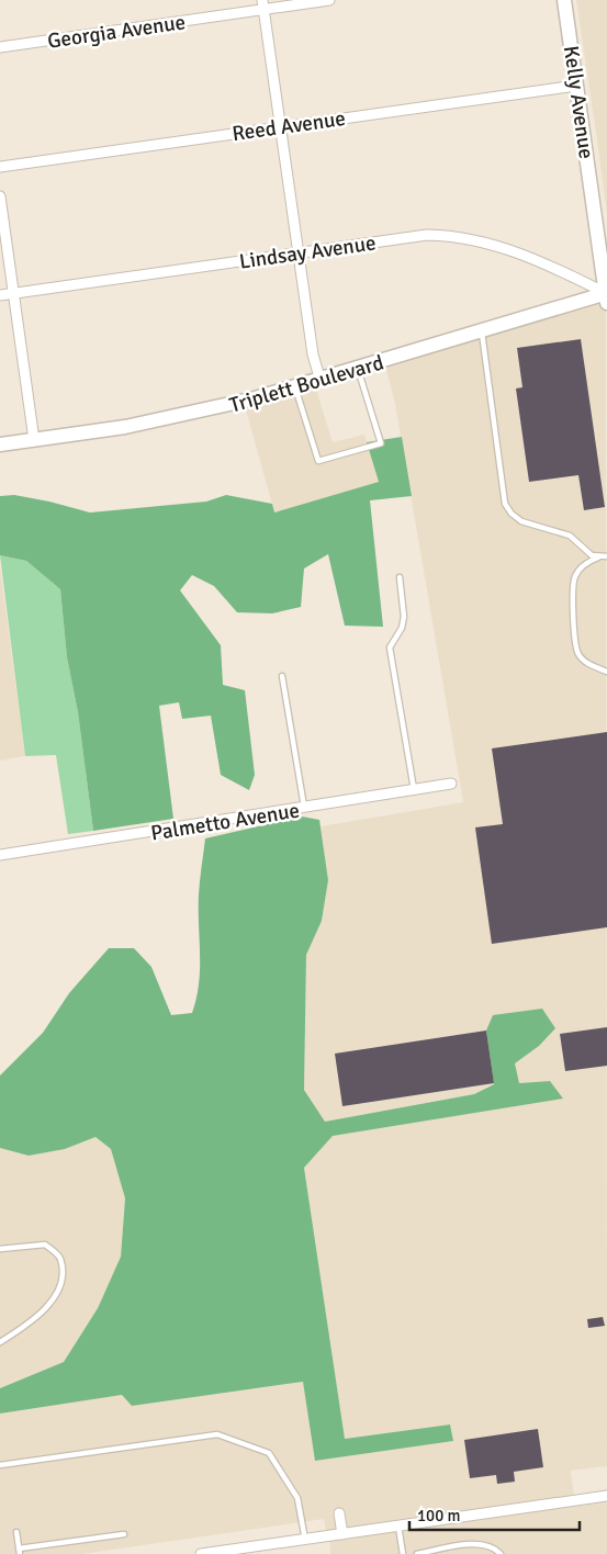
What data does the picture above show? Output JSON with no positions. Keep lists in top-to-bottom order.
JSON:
{
  "streets": {
    "main road": ["Kelly Avenue", "Triplett Boulevard"],
    "street": [
      "Georgia Avenue",
      "Reed Avenue",
      "Lindsay Avenue",
      "Palmetto Avenue"
    ]
  },
  "crossings": [
    ["Kelly Avenue", "Reed Avenue"],
    ["Kelly Avenue", "Lindsay Avenue"],
    ["Kelly Avenue", "Triplett Boulevard"],
    ["Lindsay Avenue", "Triplett Boulevard"]
  ],
  "scale_bar": "100 m"
}
